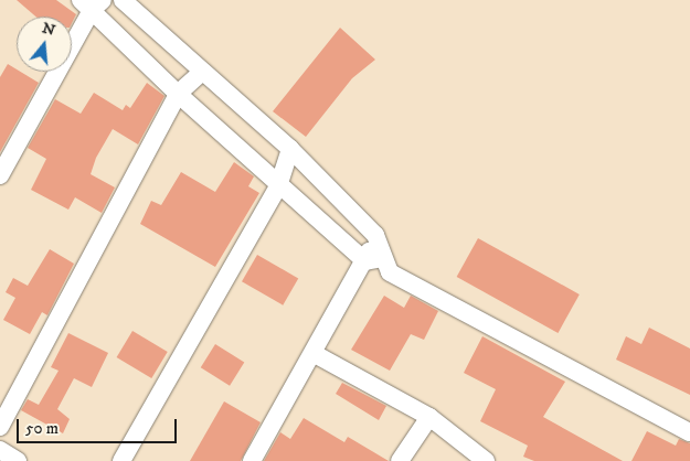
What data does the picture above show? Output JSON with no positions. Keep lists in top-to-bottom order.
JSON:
{
  "scale_bar": "50 m",
  "north": "top"
}
